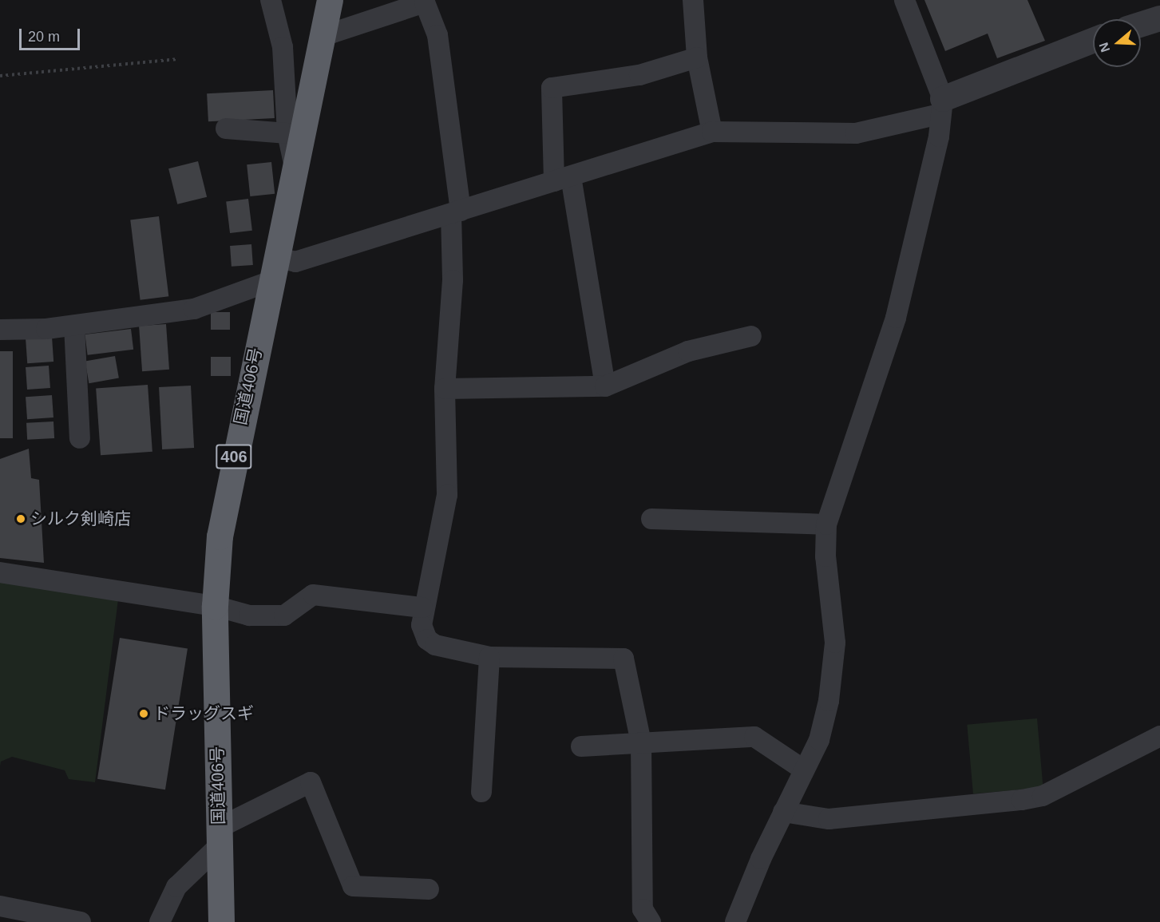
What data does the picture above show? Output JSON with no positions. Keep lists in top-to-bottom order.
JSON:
{
  "streets": {
    "highway": ["国道406号", "406"]
  },
  "places": ["シルク剣崎店", "ドラッグスギ"],
  "scale_bar": "20 m",
  "north": "left"
}
